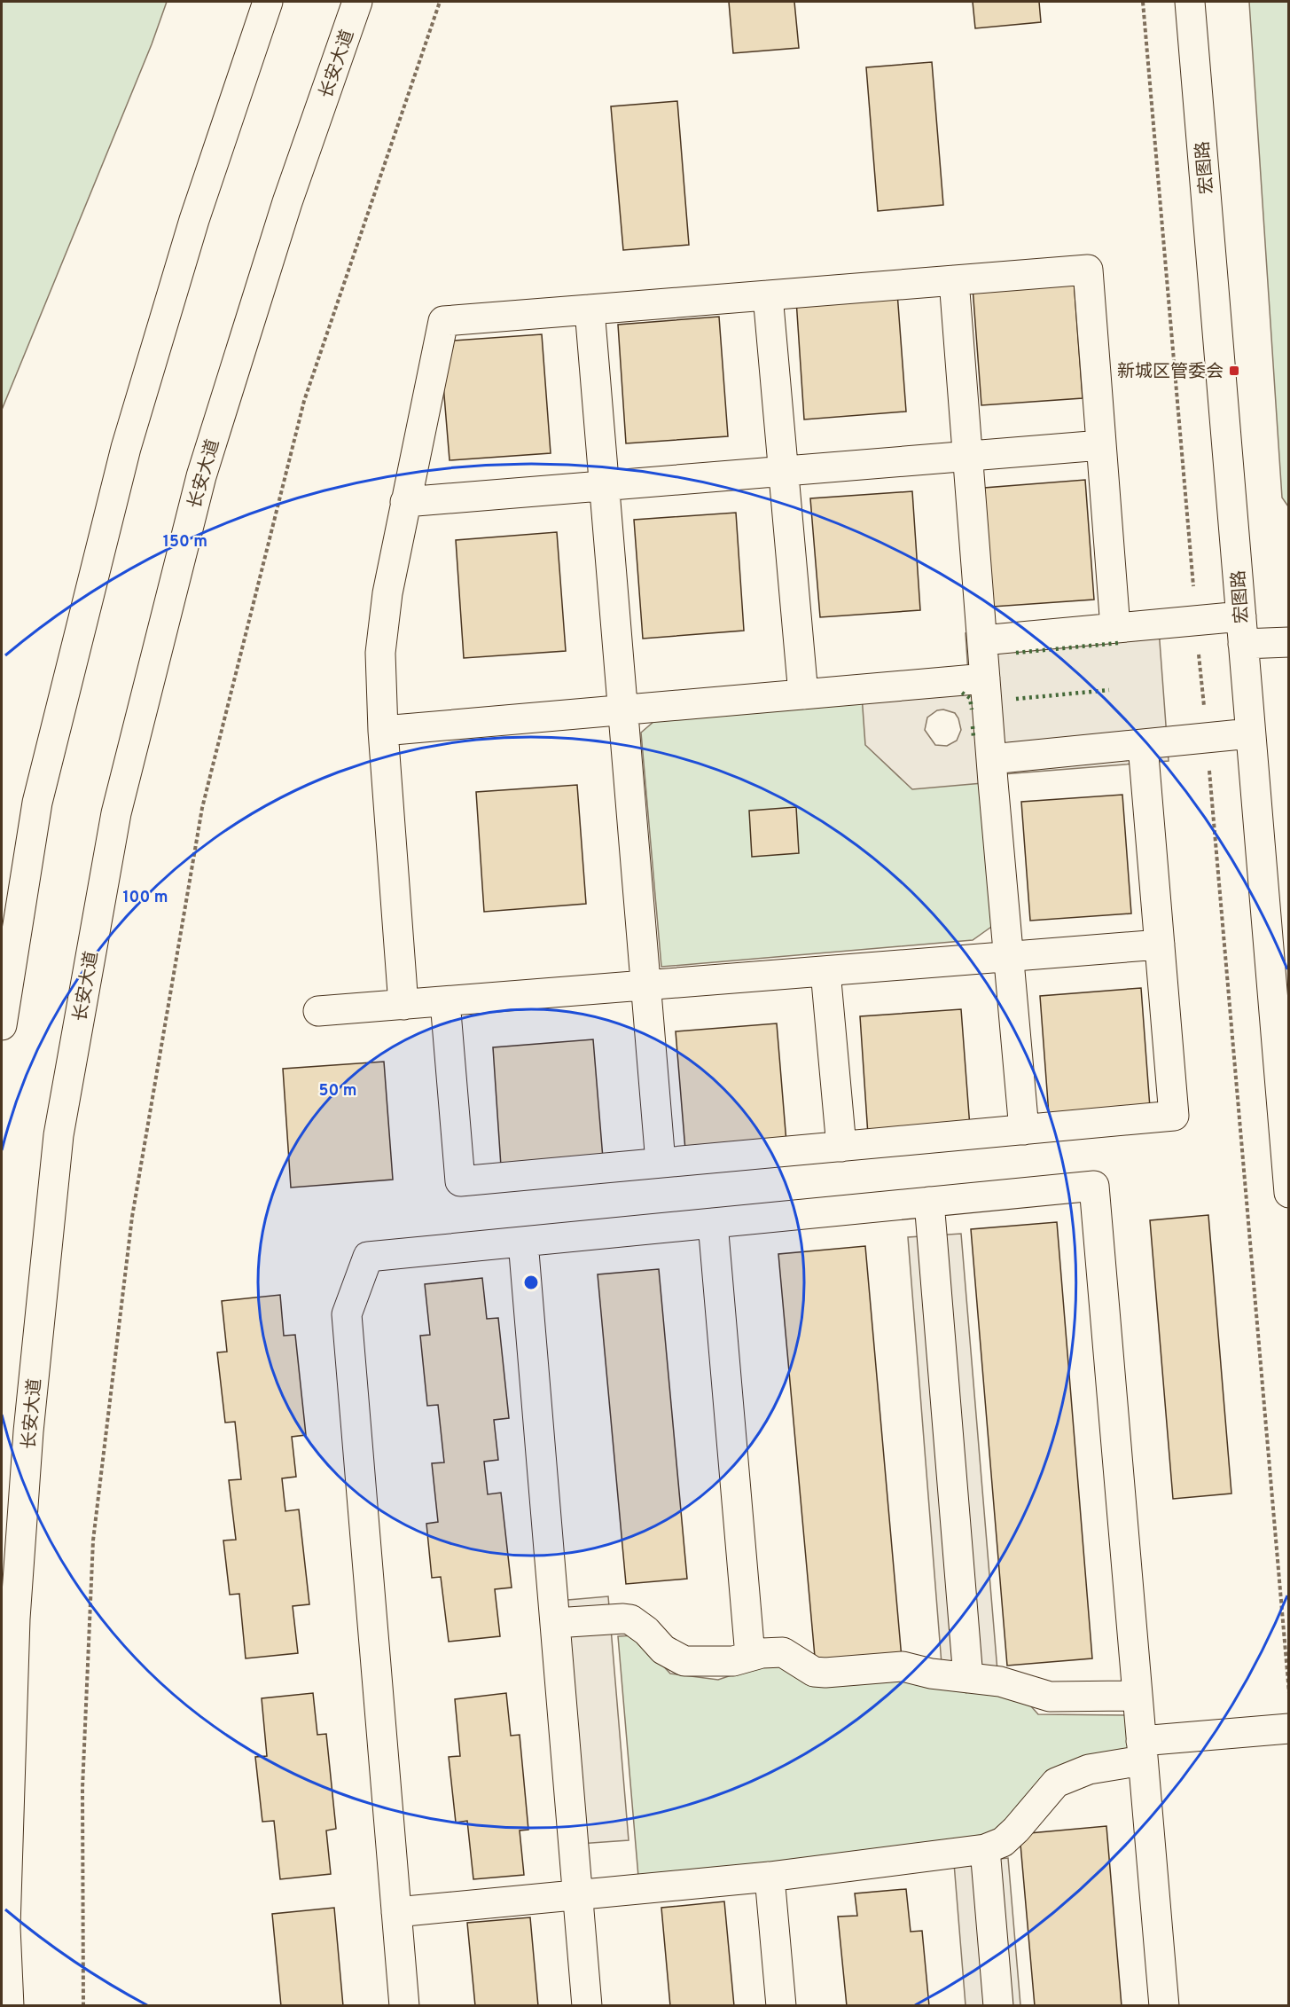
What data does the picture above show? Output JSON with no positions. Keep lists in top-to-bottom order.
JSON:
{
  "streets": {
    "main road": ["长安大道", "宏图路"]
  },
  "places": {
    "transit": ["新城区管委会"]
  },
  "rings": ["150 m", "100 m", "50 m"]
}
